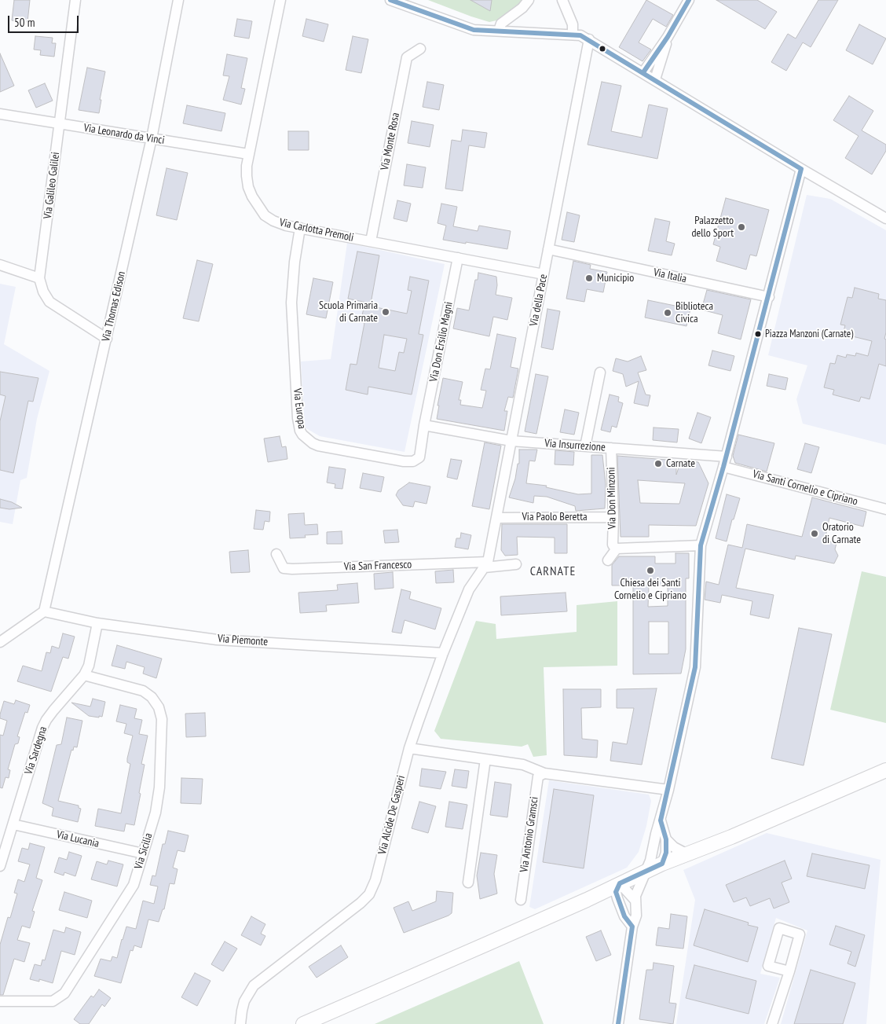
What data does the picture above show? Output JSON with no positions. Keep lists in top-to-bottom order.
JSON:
{
  "streets": {
    "street": [
      "Via Leonardo da Vinci",
      "Via Monte Rosa",
      "Via Galileo Galilei",
      "Via Carlotta Premoli",
      "Via Italia",
      "Via della Pace",
      "Via Thomas Edison",
      "Via Don Ersilio Magni",
      "Via Europa",
      "Via Insurrezione",
      "Via Santi Cornelio e Cipriano",
      "Via Don Minzoni",
      "Via Paolo Beretta",
      "Via San Francesco",
      "Via Piemonte",
      "Via Sardegna",
      "Via Alcide De Gasperi",
      "Via Antonio Gramsci",
      "Via Lucania",
      "Via Sicilia"
    ]
  },
  "crossings": [
    ["Via Leonardo da Vinci", "Via Galileo Galilei"],
    ["Via Leonardo da Vinci", "Via Carlotta Premoli"],
    ["Via Leonardo da Vinci", "Via Thomas Edison"],
    ["Via Monte Rosa", "Via Carlotta Premoli"],
    ["Via Galileo Galilei", "Via Thomas Edison"],
    ["Via Carlotta Premoli", "Via della Pace"],
    ["Via Carlotta Premoli", "Via Don Ersilio Magni"],
    ["Via Carlotta Premoli", "Via Europa"],
    ["Via Italia", "Via della Pace"],
    ["Via della Pace", "Via Insurrezione"],
    ["Via della Pace", "Via Paolo Beretta"],
    ["Via della Pace", "Via San Francesco"],
    ["Via della Pace", "Via Alcide De Gasperi"],
    ["Via Thomas Edison", "Via Piemonte"],
    ["Via Don Ersilio Magni", "Via Europa"],
    ["Via Don Ersilio Magni", "Via Insurrezione"],
    ["Via Europa", "Via Insurrezione"],
    ["Via Insurrezione", "Via Don Minzoni"],
    ["Via Don Minzoni", "Via Paolo Beretta"],
    ["Via San Francesco", "Via Alcide De Gasperi"],
    ["Via Piemonte", "Via Sardegna"],
    ["Via Piemonte", "Via Alcide De Gasperi"],
    ["Via Sardegna", "Via Lucania"],
    ["Via Sardegna", "Via Sicilia"],
    ["Via Lucania", "Via Sicilia"]
  ],
  "districts": ["CARNATE"],
  "places": [
    "Palazzetto dello Sport",
    "Municipio",
    "Scuola Primaria di Carnate",
    "Biblioteca Civica",
    "Piazza Manzoni (Carnate)",
    "Carnate",
    "Oratorio di Carnate",
    "Chiesa dei Santi Cornelio e Cipriano"
  ],
  "scale_bar": "50 m"
}
